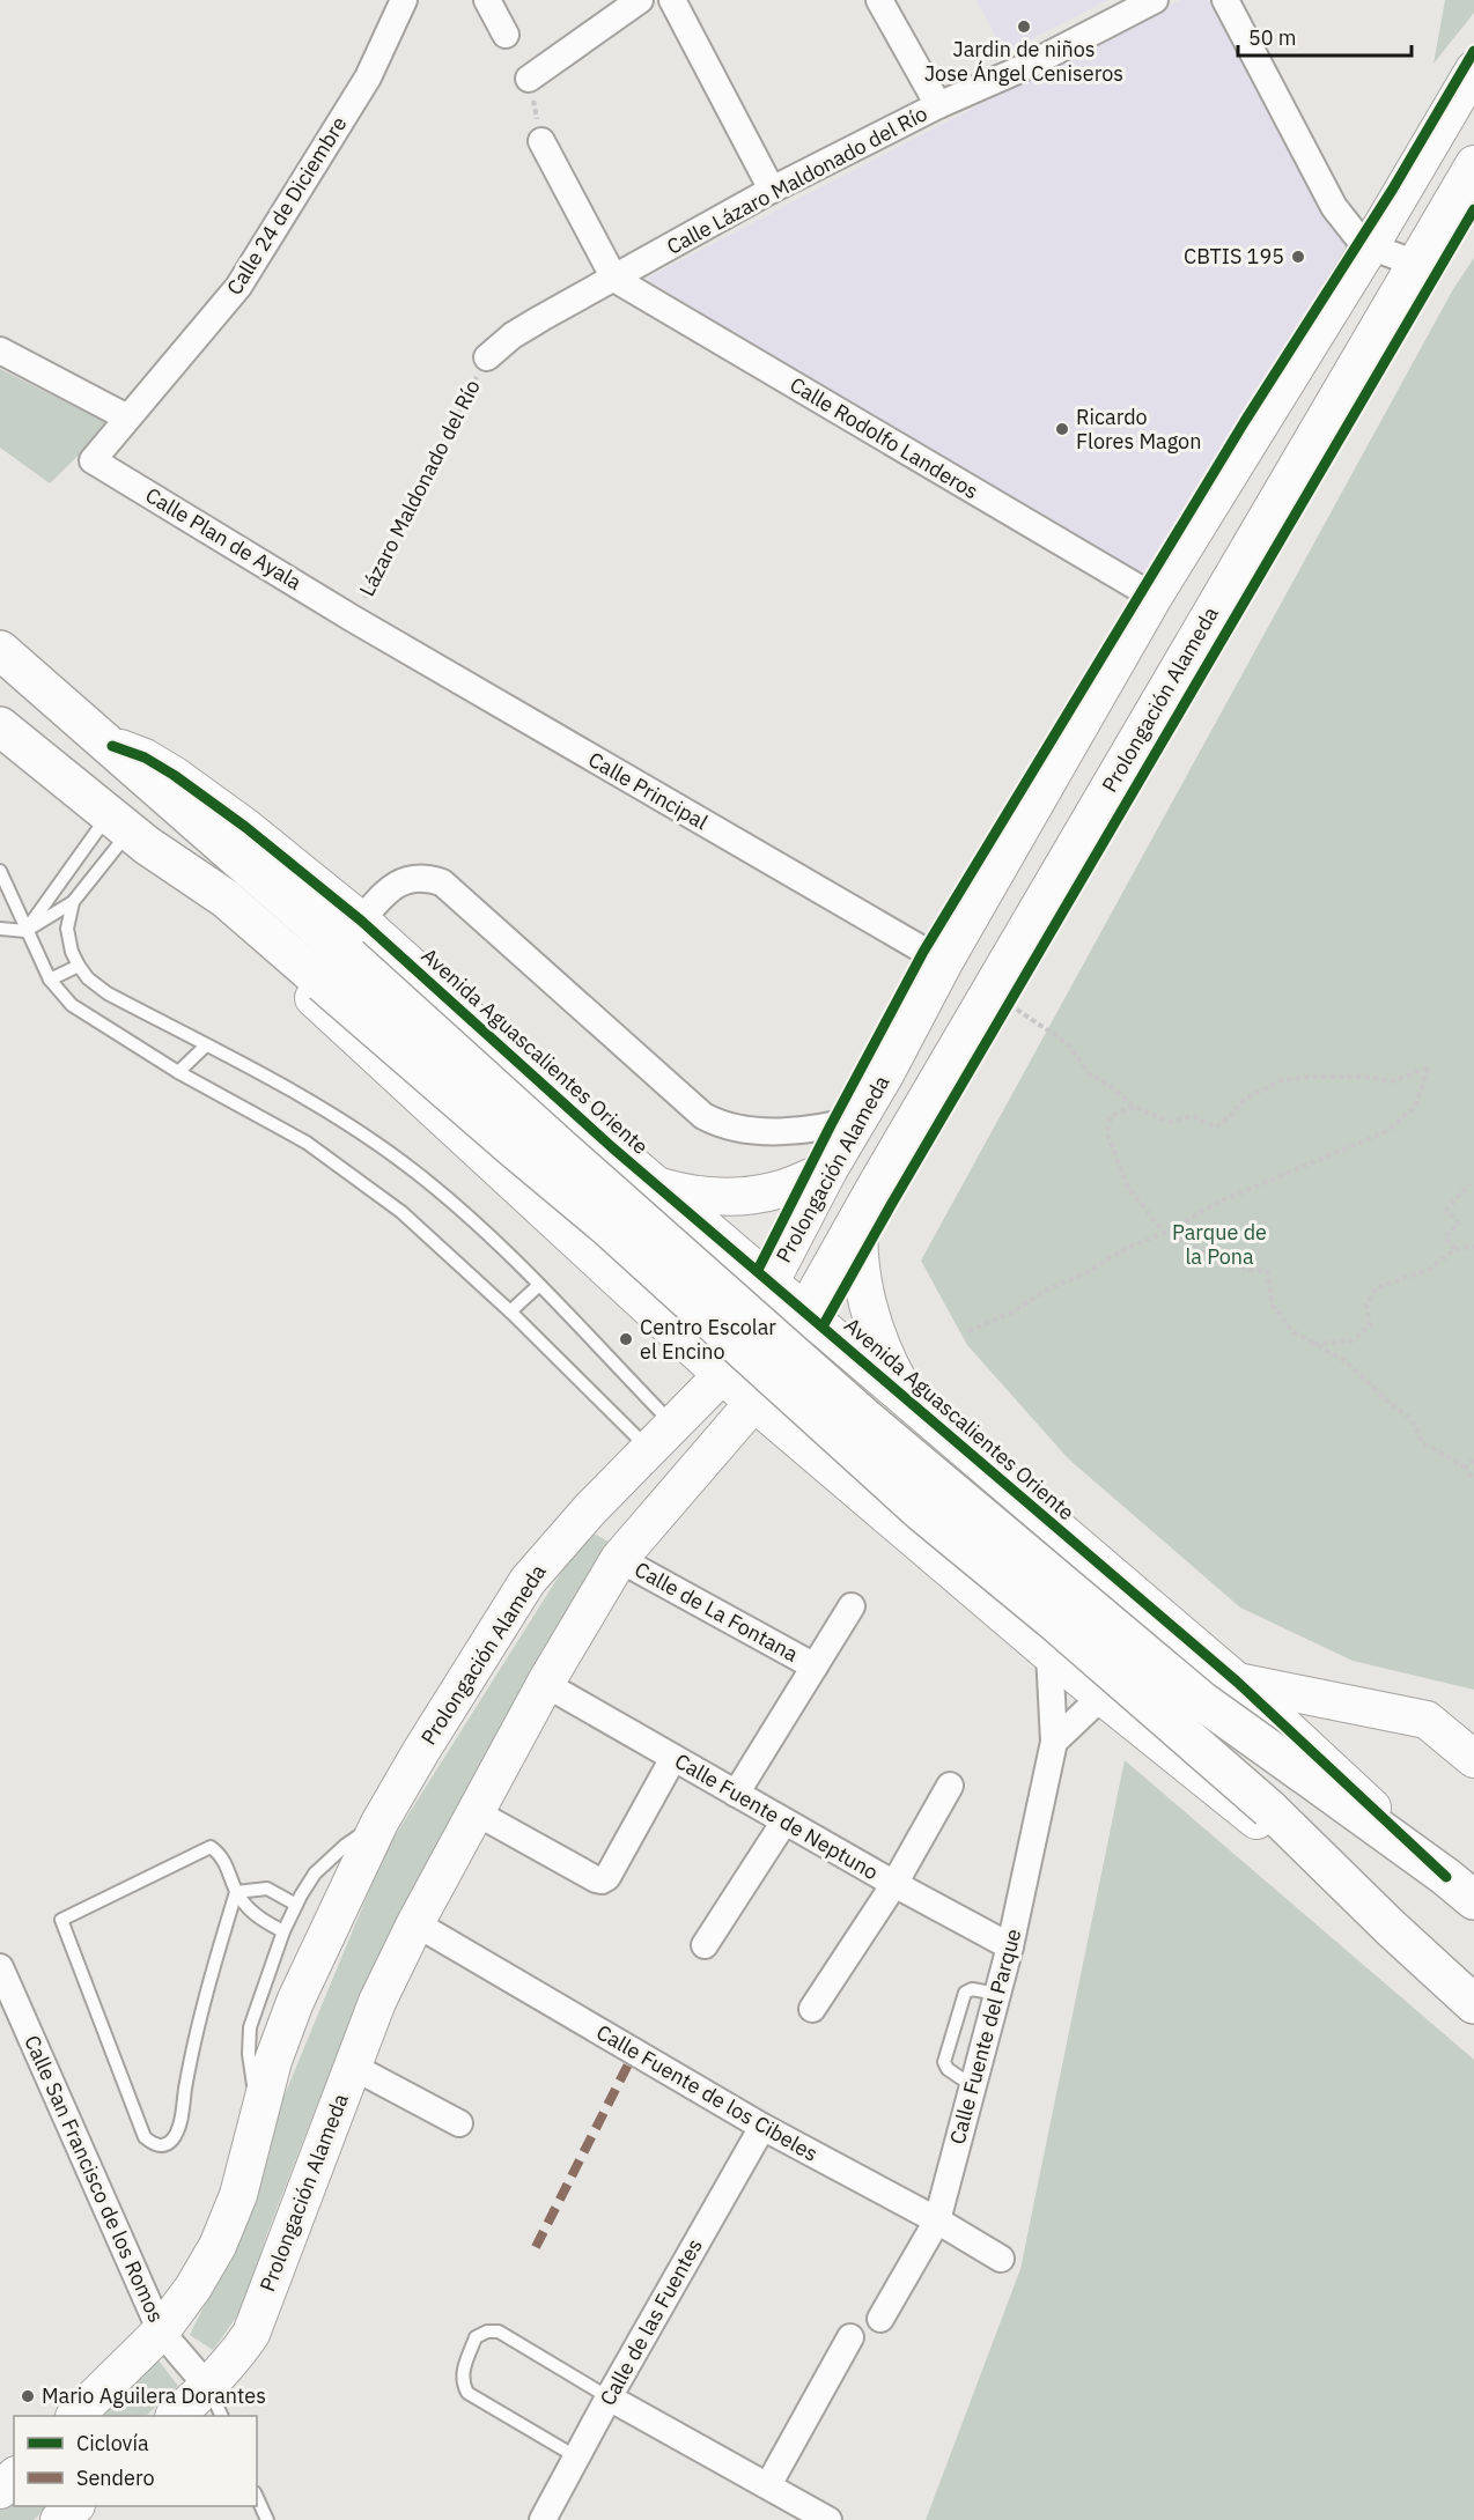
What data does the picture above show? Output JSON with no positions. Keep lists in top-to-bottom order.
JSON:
{
  "streets": {
    "main road": ["Prolongación Alameda", "Avenida Aguascalientes Oriente"],
    "street": [
      "Calle Lázaro Maldonado del Río",
      "Calle 24 de Diciembre",
      "Calle Rodolfo Landeros",
      "Calle Plan de Ayala",
      "Calle Principal",
      "Calle de La Fontana",
      "Calle Fuente de Neptuno",
      "Calle Fuente del Parque",
      "Calle Fuente de los Cibeles",
      "Calle San Francisco de los Romos",
      "Calle de las Fuentes"
    ],
    "path": ["Lázaro Maldonado del Río"]
  },
  "crossings": [
    ["Calle Lázaro Maldonado del Río", "Calle Rodolfo Landeros"],
    ["Calle Lázaro Maldonado del Río", "Lázaro Maldonado del Río"],
    ["Calle 24 de Diciembre", "Calle Plan de Ayala"],
    ["Calle Rodolfo Landeros", "Prolongación Alameda"],
    ["Lázaro Maldonado del Río", "Calle Plan de Ayala"],
    ["Lázaro Maldonado del Río", "Calle Principal"],
    ["Calle Plan de Ayala", "Calle Principal"],
    ["Prolongación Alameda", "Calle Principal"],
    ["Prolongación Alameda", "Avenida Aguascalientes Oriente"],
    ["Prolongación Alameda", "Calle de La Fontana"],
    ["Prolongación Alameda", "Calle Fuente de Neptuno"],
    ["Prolongación Alameda", "Calle Fuente de los Cibeles"],
    ["Prolongación Alameda", "Calle San Francisco de los Romos"],
    ["Calle Fuente de Neptuno", "Calle Fuente del Parque"],
    ["Calle Fuente del Parque", "Calle Fuente de los Cibeles"],
    ["Calle Fuente de los Cibeles", "Calle de las Fuentes"]
  ],
  "parks": ["Parque de la Pona"],
  "places": [
    "Jardin de niños Jose Ángel Ceniseros",
    "CBTIS 195",
    "Ricardo Flores Magon",
    "Centro Escolar el Encino",
    "Mario Aguilera Dorantes"
  ],
  "legend": ["Ciclovía", "Sendero"],
  "scale_bar": "50 m"
}
